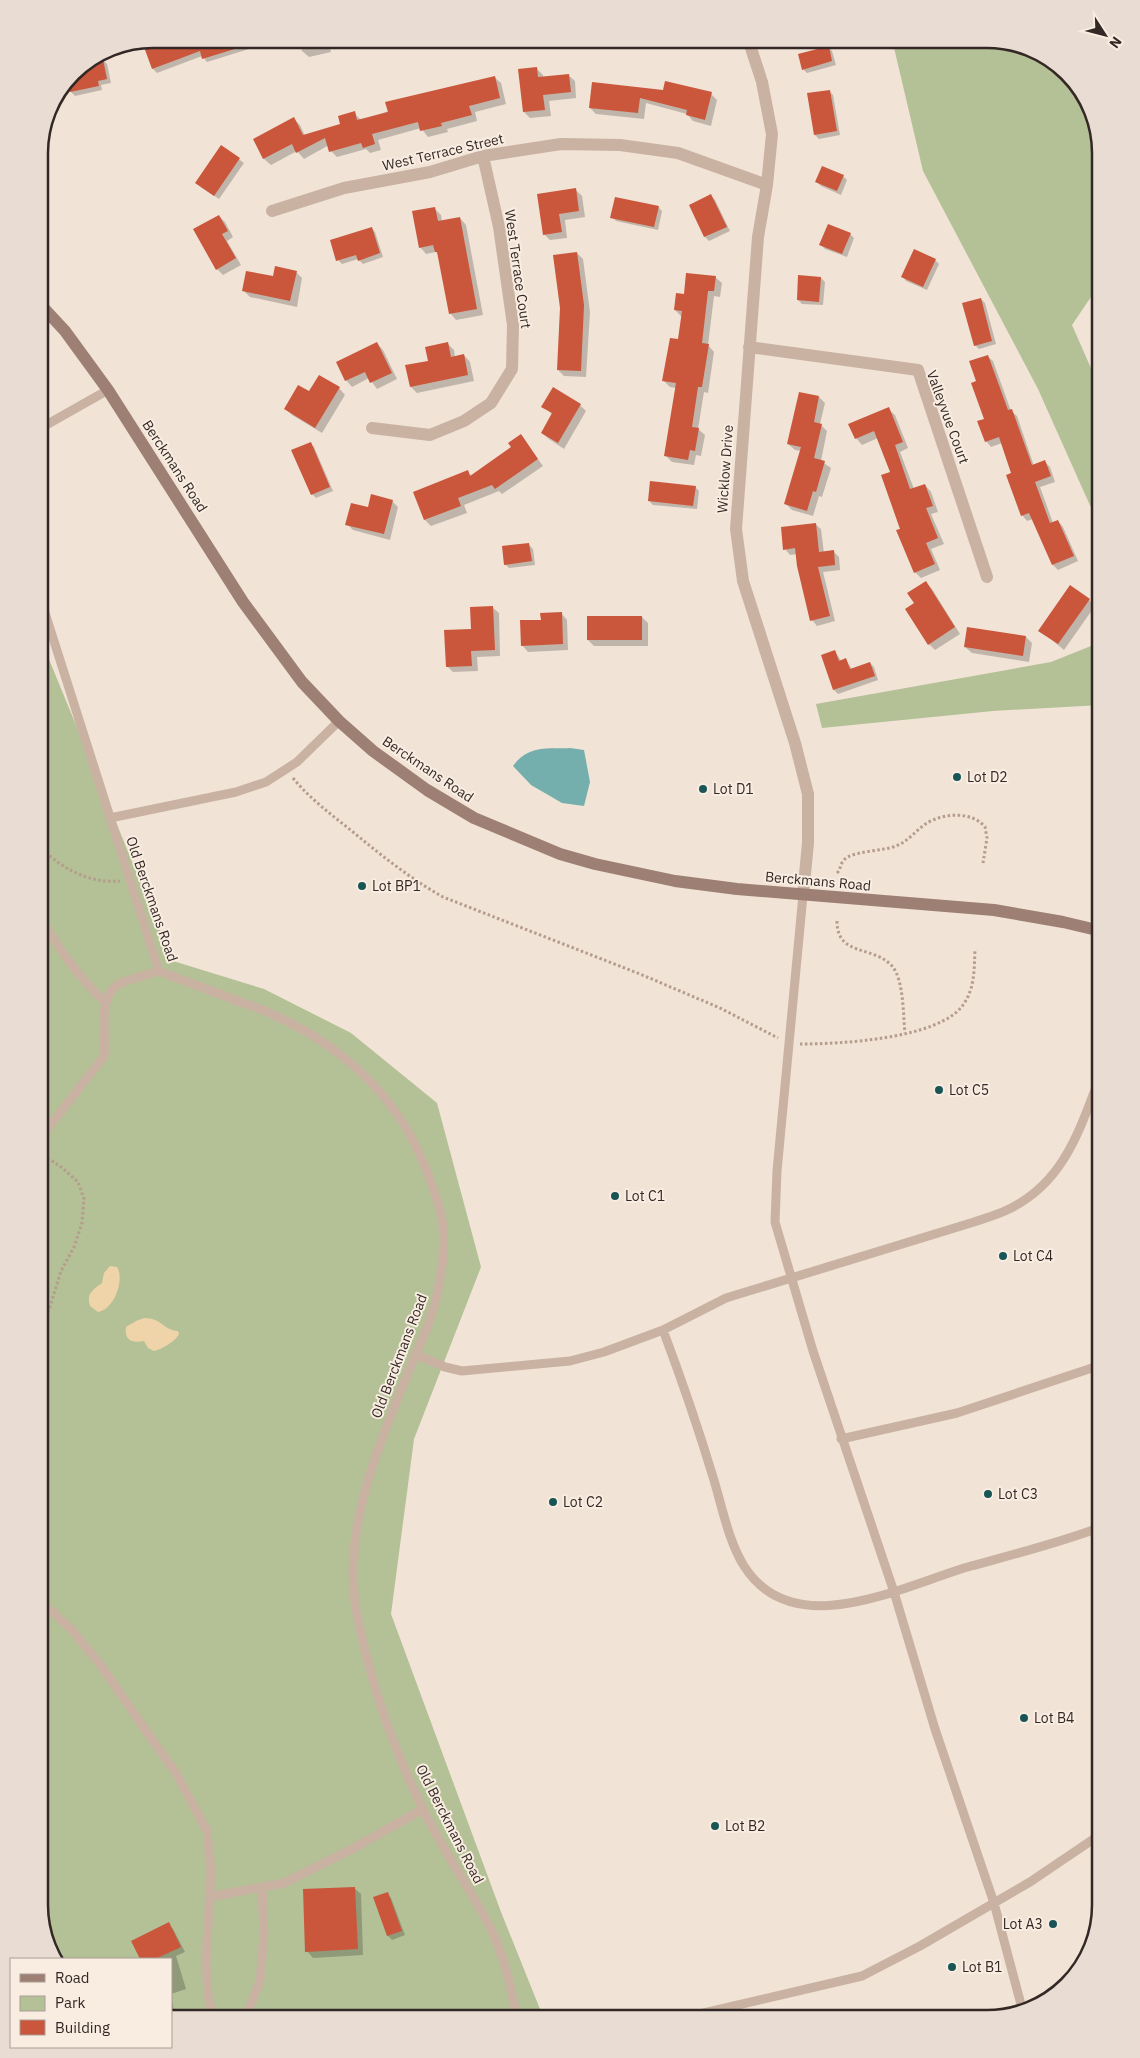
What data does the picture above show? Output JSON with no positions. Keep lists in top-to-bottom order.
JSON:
{
  "streets": {
    "main road": ["Berckmans Road"],
    "street": [
      "West Terrace Street",
      "West Terrace Court",
      "Valleyvue Court",
      "Wicklow Drive"
    ],
    "lane": ["Old Berckmans Road"]
  },
  "crossings": [
    ["West Terrace Street", "West Terrace Court"],
    ["West Terrace Street", "Wicklow Drive"],
    ["Valleyvue Court", "Wicklow Drive"],
    ["Berckmans Road", "Wicklow Drive"]
  ],
  "places": [
    "Lot D2",
    "Lot D1",
    "Lot BP1",
    "Lot C5",
    "Lot C1",
    "Lot C4",
    "Lot C3",
    "Lot C2",
    "Lot B4",
    "Lot B2",
    "Lot A3",
    "Lot B1"
  ],
  "legend": ["Road", "Park", "Building"],
  "north": "bottom right"
}
